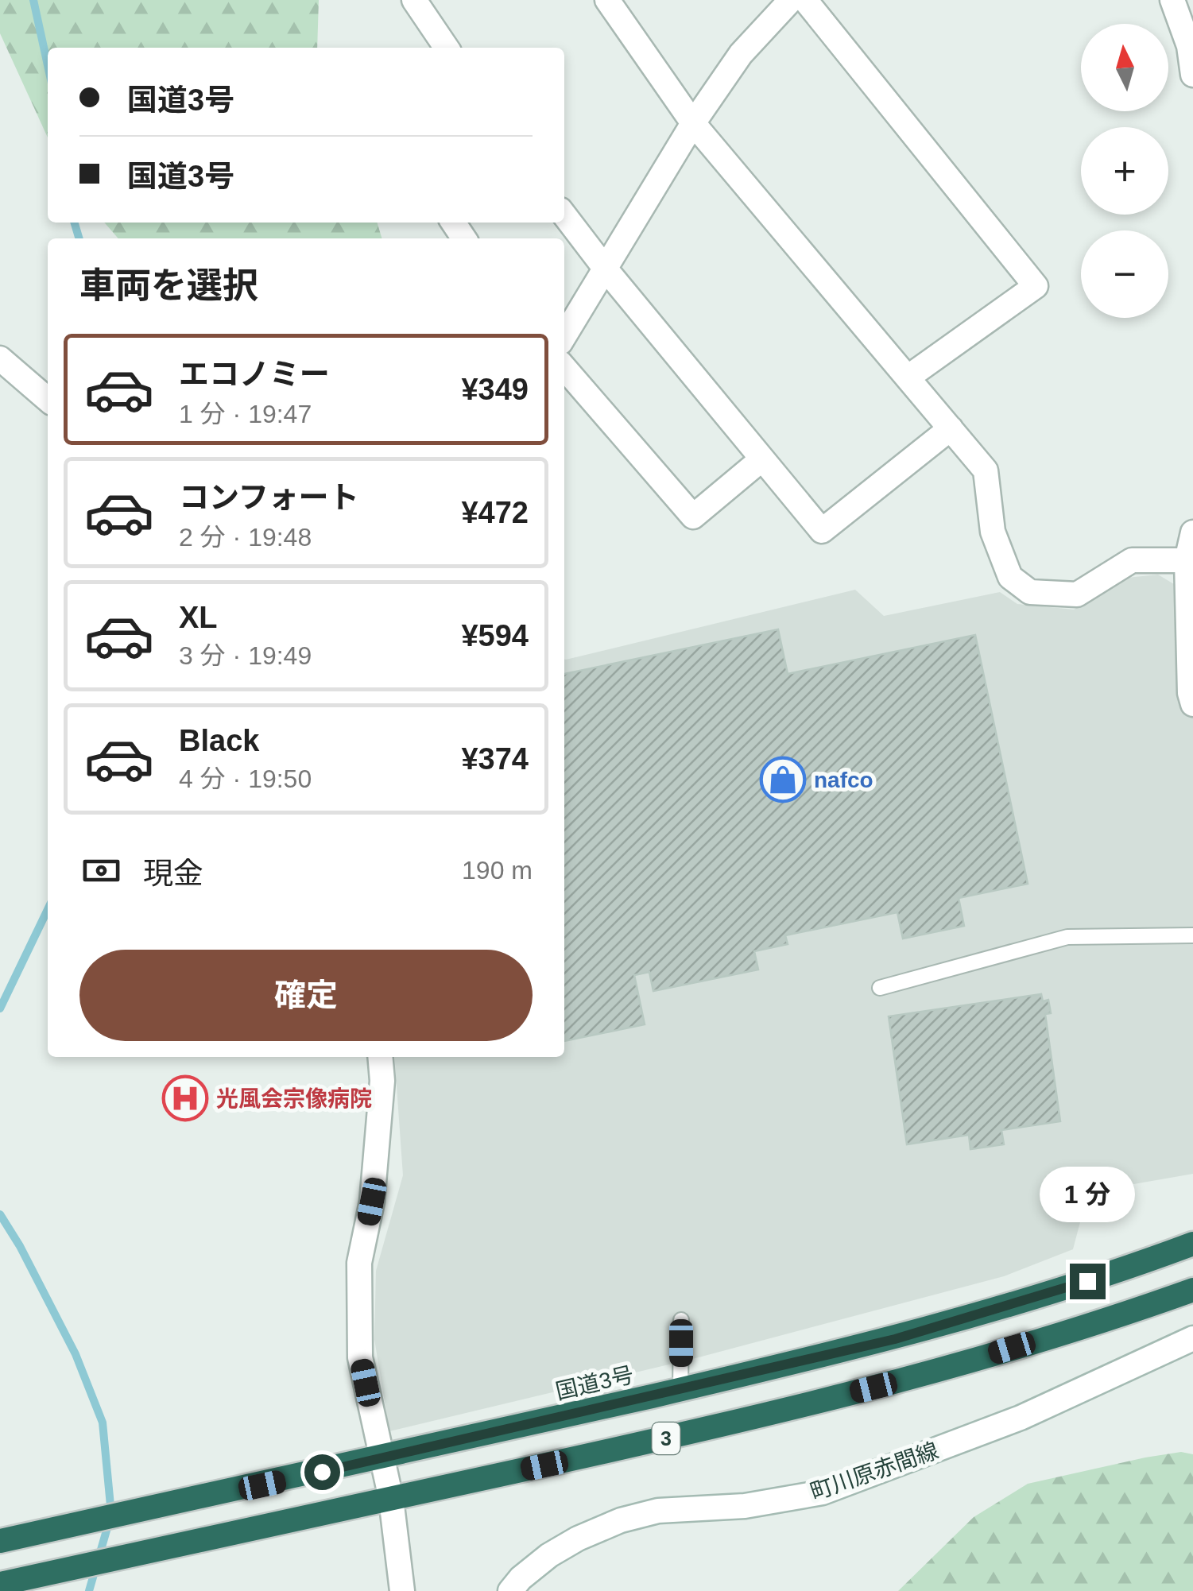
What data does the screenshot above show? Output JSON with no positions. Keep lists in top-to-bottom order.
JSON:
{
  "streets": {
    "highway": ["国道3号", "3"],
    "street": ["町川原赤間線"]
  },
  "places": {
    "shop": ["nafco"],
    "hospital": ["光風会宗像病院"]
  },
  "north": "top",
  "page": {
    "map_buttons": ["+", "−"],
    "banner": ["国道3号", "国道3号"],
    "heading": "車両を選択",
    "list": [
      {
        "name": "エコノミー",
        "note": "1 分 · 19:47",
        "value": "¥349"
      },
      {
        "name": "コンフォート",
        "note": "2 分 · 19:48",
        "value": "¥472"
      },
      {
        "name": "XL",
        "note": "3 分 · 19:49",
        "value": "¥594"
      },
      {
        "name": "Black",
        "note": "4 分 · 19:50",
        "value": "¥374"
      }
    ],
    "pay": ["現金", "190 m"],
    "buttons": "確定",
    "bubble": "1 分"
  }
}
